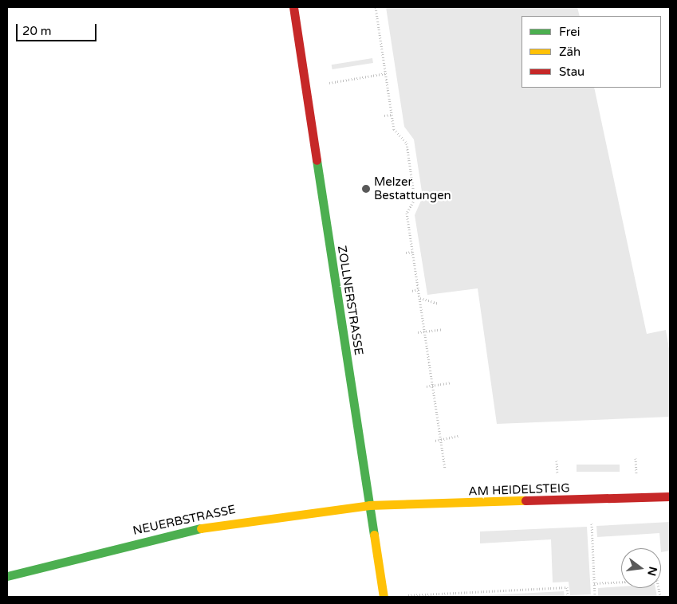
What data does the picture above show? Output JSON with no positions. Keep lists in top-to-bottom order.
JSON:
{
  "streets": {
    "street": ["ZOLLNERSTRASSE", "AM HEIDELSTEIG", "NEUERBSTRASSE"]
  },
  "crossings": [
    ["ZOLLNERSTRASSE", "AM HEIDELSTEIG"],
    ["ZOLLNERSTRASSE", "NEUERBSTRASSE"],
    ["AM HEIDELSTEIG", "NEUERBSTRASSE"]
  ],
  "places": ["Melzer Bestattungen"],
  "legend": ["Frei", "Zäh", "Stau"],
  "scale_bar": "20 m",
  "north": "right"
}
